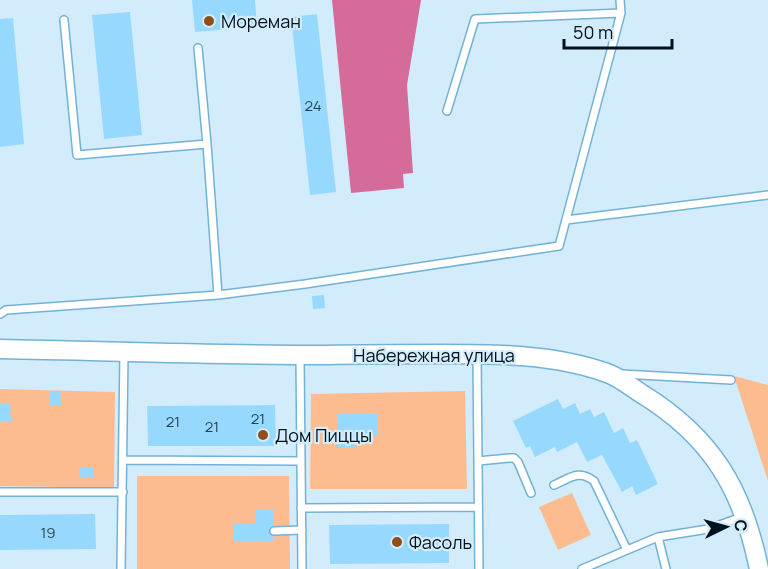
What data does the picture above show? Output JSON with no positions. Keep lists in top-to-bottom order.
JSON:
{
  "streets": {
    "street": ["Набережная улица"]
  },
  "places": ["Мореман", "Дом Пиццы", "Фасоль"],
  "house_numbers": [
    "24",
    "21",
    "21",
    "21",
    "19"
  ],
  "scale_bar": "50 m",
  "north": "right"
}
